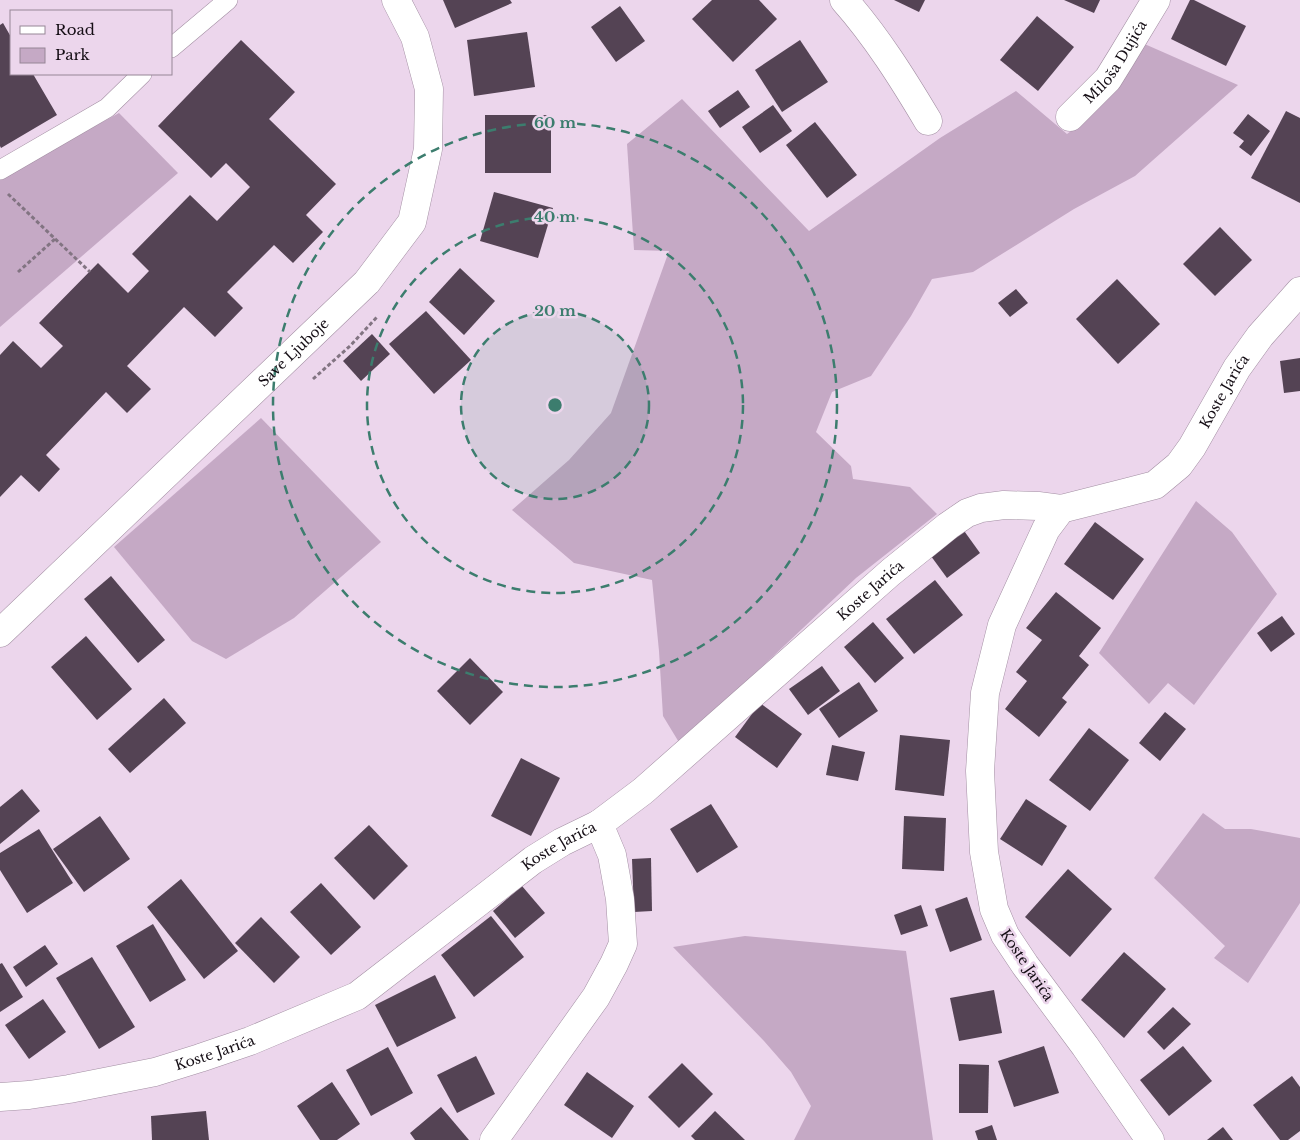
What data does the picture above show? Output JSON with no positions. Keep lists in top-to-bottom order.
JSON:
{
  "streets": {
    "street": ["Miloša Dujića", "Save Ljuboje", "Koste Jarića"]
  },
  "legend": ["Road", "Park"],
  "rings": ["60 m", "40 m", "20 m"]
}
